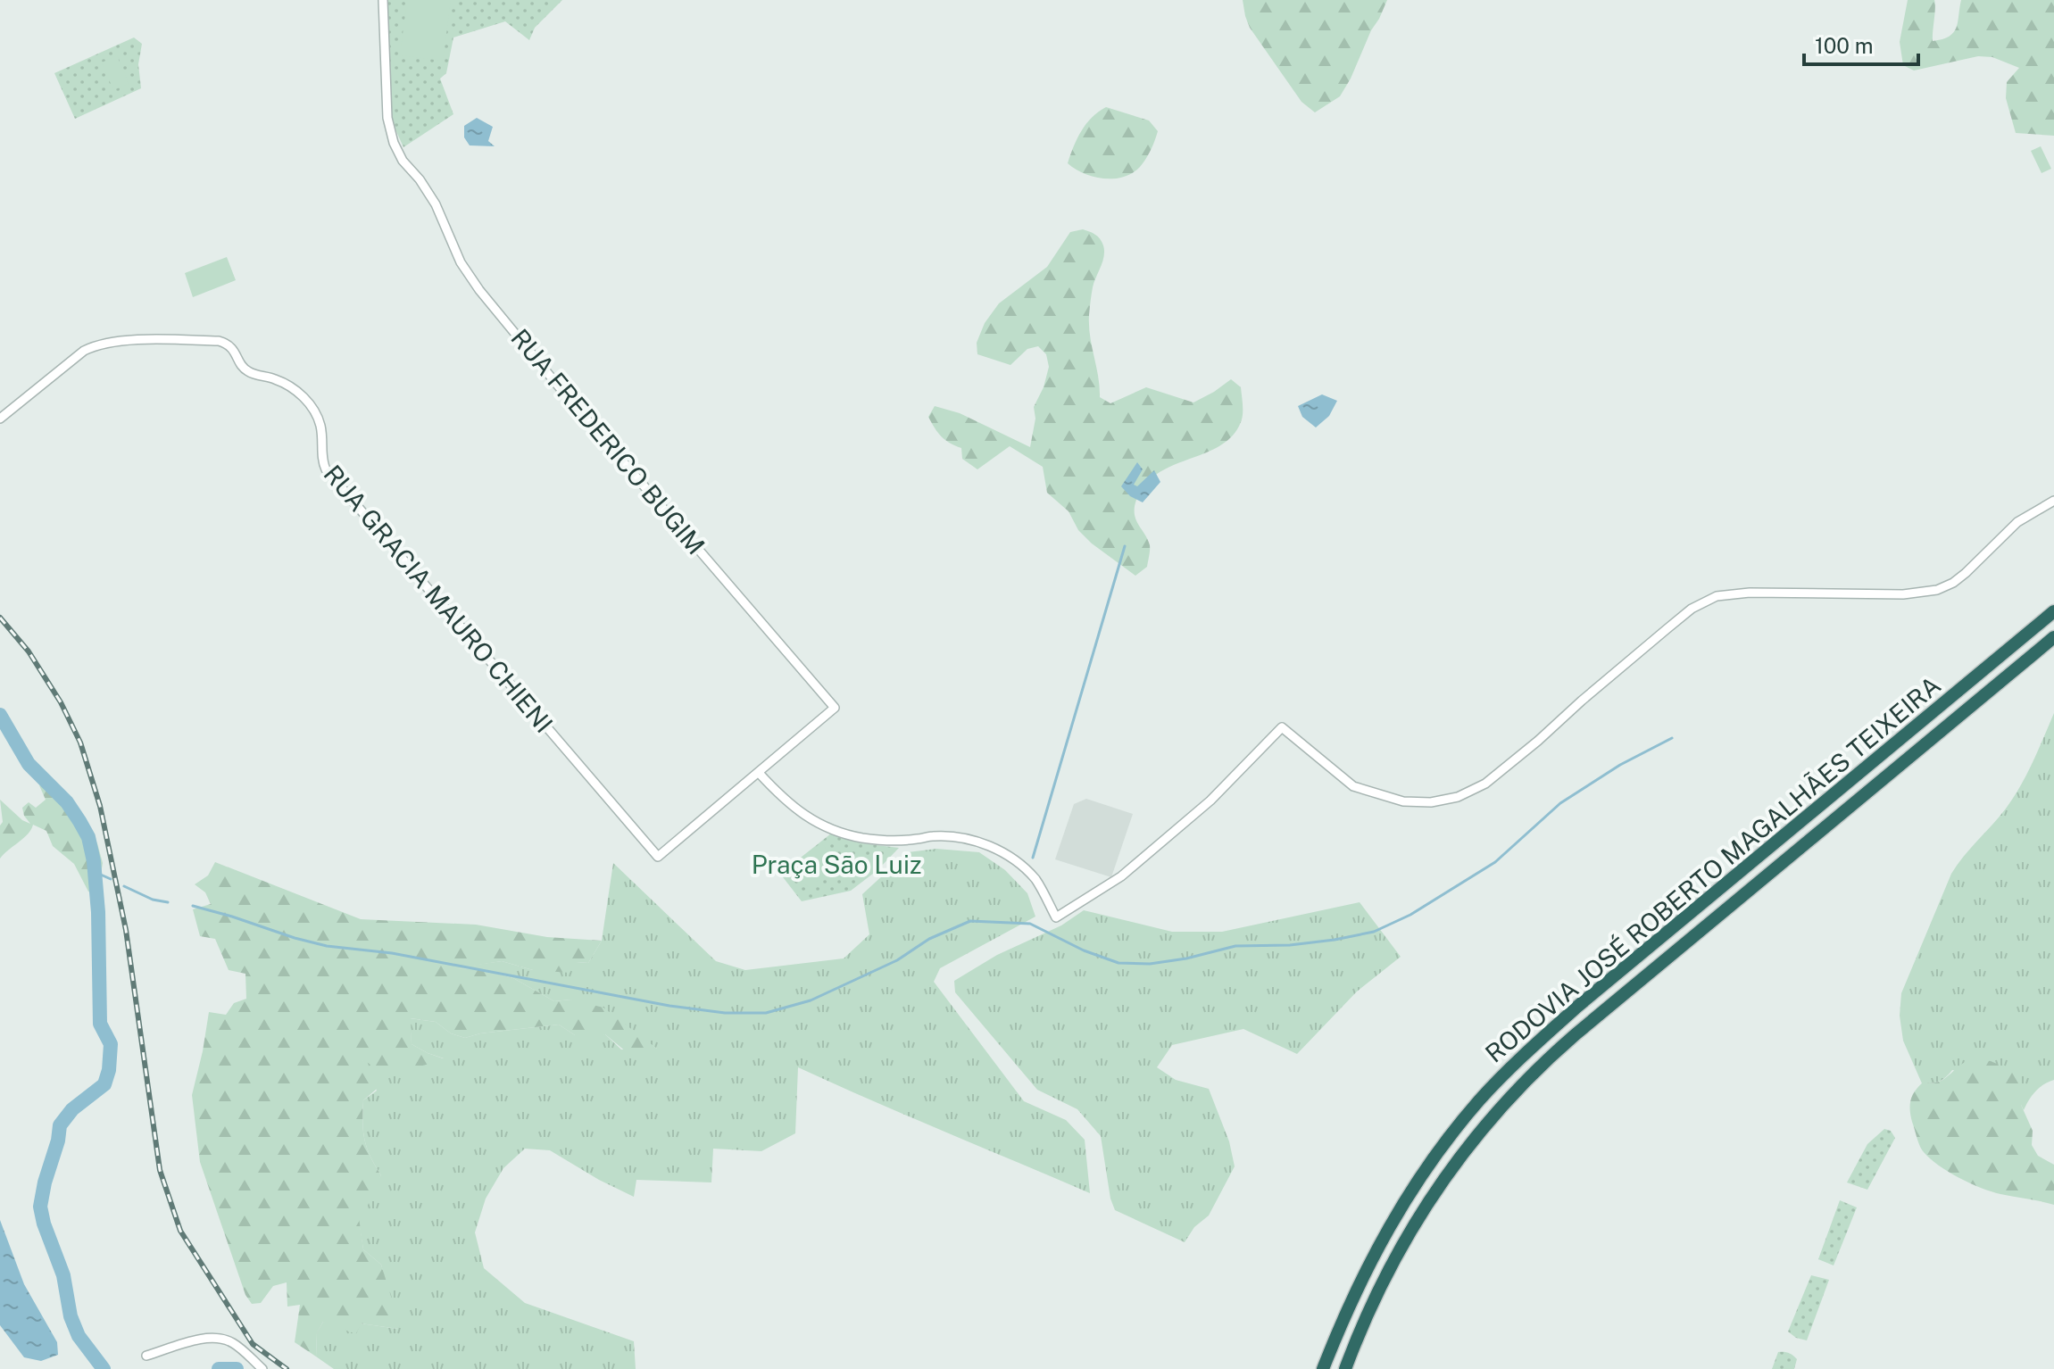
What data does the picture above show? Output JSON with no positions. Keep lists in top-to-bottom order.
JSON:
{
  "streets": {
    "highway": ["RODOVIA JOSÉ ROBERTO MAGALHÃES TEIXEIRA"],
    "street": ["RUA FREDERICO BUGIM", "RUA GRACIA MAURO CHIENI"]
  },
  "crossings": [
    ["RUA FREDERICO BUGIM", "RUA GRACIA MAURO CHIENI"]
  ],
  "parks": ["Praça São Luiz"],
  "scale_bar": "100 m"
}
